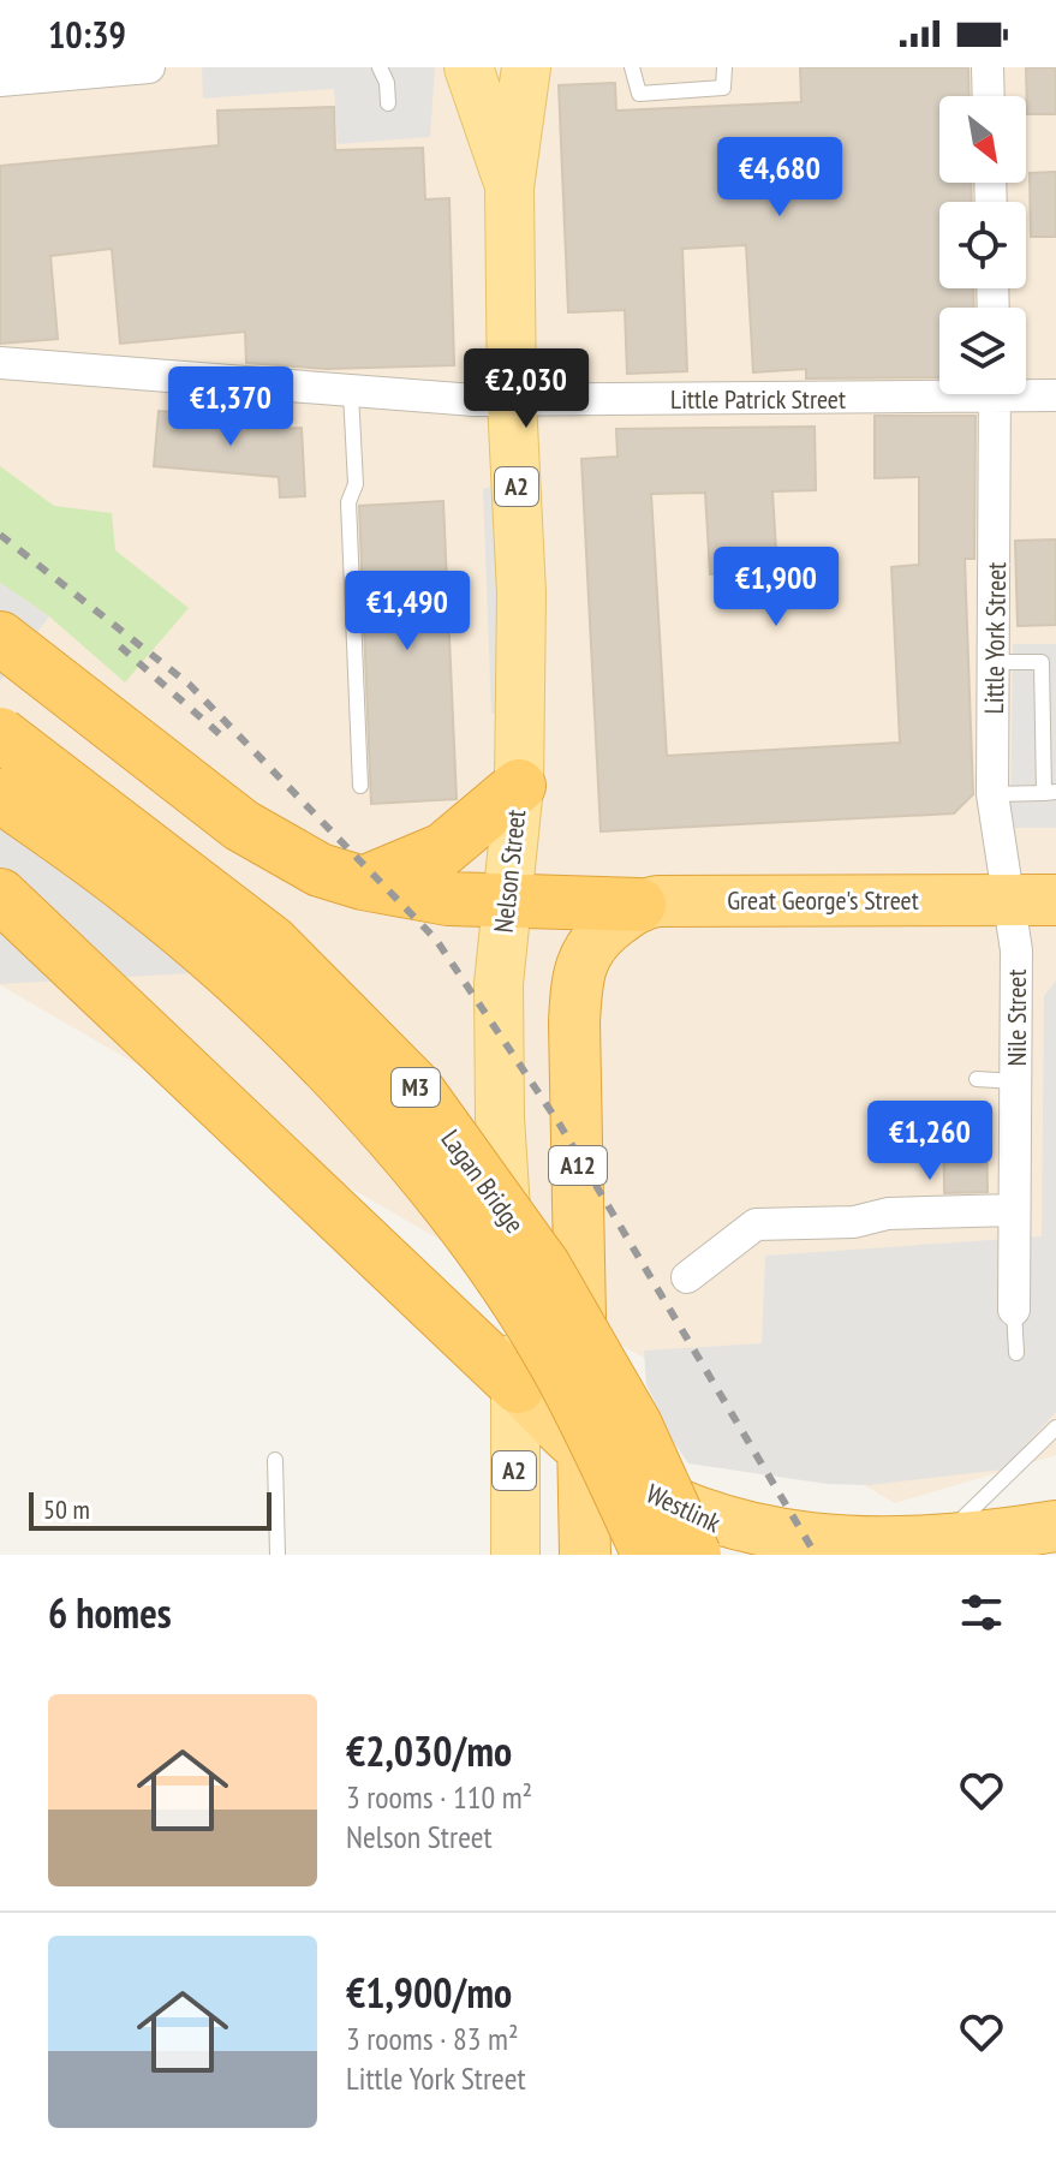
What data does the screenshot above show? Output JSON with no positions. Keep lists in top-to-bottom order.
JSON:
{
  "streets": {
    "highway": [
      "Great George's Street",
      "M3",
      "A12",
      "Lagan Bridge",
      "Westlink"
    ],
    "main road": ["A2", "Nelson Street"],
    "street": ["Little Patrick Street", "Little York Street", "Nile Street"]
  },
  "crossings": [
    ["Little Patrick Street", "Nelson Street"],
    ["Little York Street", "Great George's Street"],
    ["Little York Street", "Nile Street"],
    ["Nelson Street", "Westlink"],
    ["Great George's Street", "Nile Street"],
    ["Great George's Street", "A12"],
    ["A12", "Westlink"]
  ],
  "scale_bar": "50 m",
  "north": "bottom right",
  "page": {
    "status": "10:39",
    "price": [
      "€4,680",
      "€2,030",
      "€1,370",
      "€1,900",
      "€1,490",
      "€1,260"
    ],
    "scale": "50 m",
    "heading": "6 homes",
    "list": [
      {
        "name": "€2,030/mo",
        "note": "3 rooms · 110 m² · Nelson Street"
      },
      {
        "name": "€1,900/mo",
        "note": "3 rooms · 83 m² · Little York Street"
      }
    ]
  }
}
